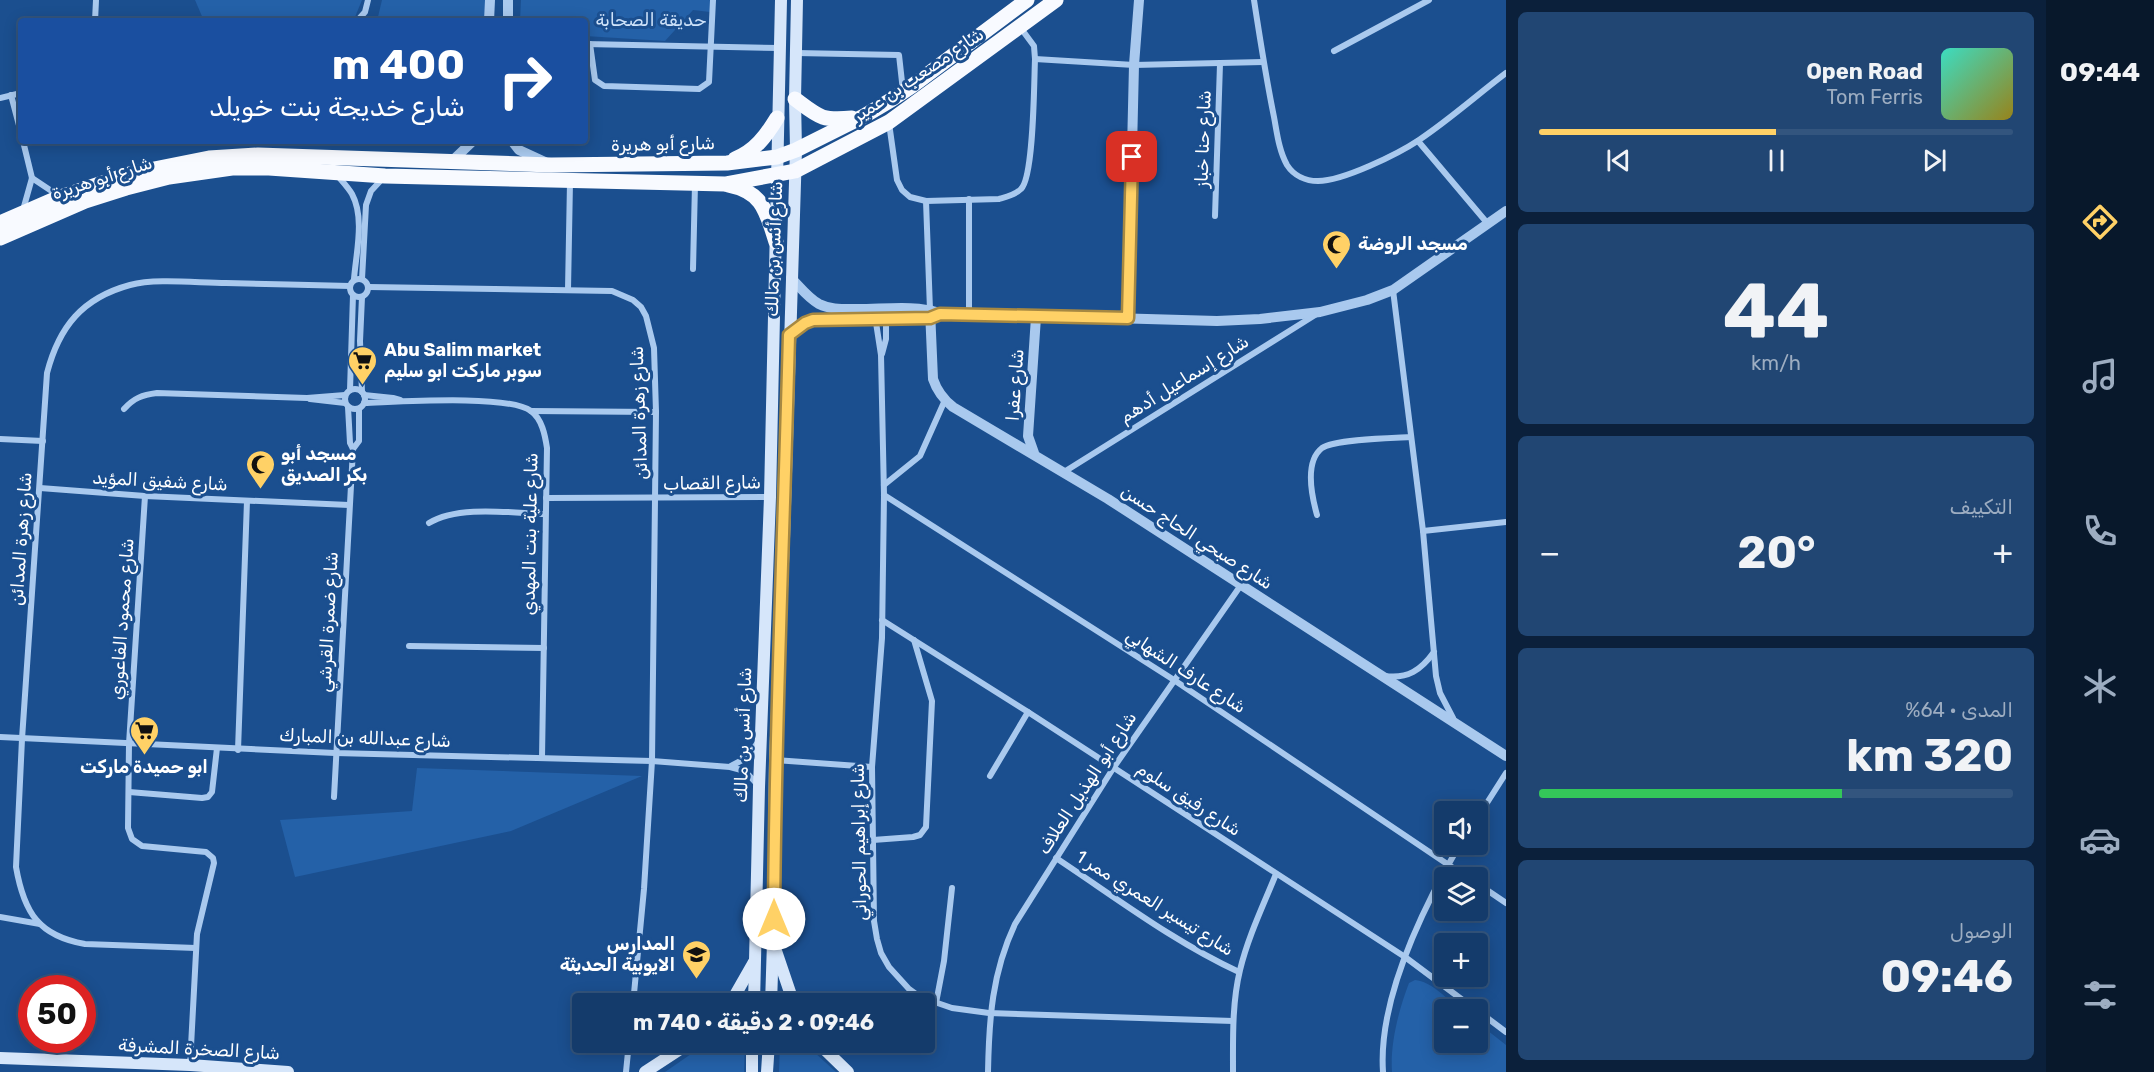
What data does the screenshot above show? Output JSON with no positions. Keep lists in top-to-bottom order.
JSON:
{
  "streets": {
    "highway": ["شارع مصعب بن عمير", "شارع أبو هريرة"],
    "main road": ["شارع أنس بن مالك", "شارع الصخرة المشرفة"],
    "street": [
      "شارع حنا خباز",
      "شارع إسماعيل أدهم",
      "شارع عفرا",
      "شارع زهرة المدائن",
      "شارع شفيق المؤيد",
      "شارع القصاب",
      "شارع علية بنت المهدي",
      "شارع صبحي الحاج حسن",
      "شارع محمود الفاعوري",
      "شارع ضمرة القرشي",
      "شارع عارف الشهابي",
      "شارع عبدالله بن المبارك",
      "شارع أبو الهذيل العلاف",
      "شارع رفيق سلوم",
      "شارع إبراهيم الحوراني",
      "شارع تيسير العمري ممر 1"
    ]
  },
  "crossings": [
    ["شارع مصعب بن عمير", "شارع أبو هريرة"],
    ["شارع مصعب بن عمير", "شارع أنس بن مالك"],
    ["شارع أبو هريرة", "شارع أنس بن مالك"],
    ["شارع أنس بن مالك", "شارع القصاب"],
    ["شارع أنس بن مالك", "شارع عبدالله بن المبارك"],
    ["شارع إسماعيل أدهم", "شارع صبحي الحاج حسن"],
    ["شارع عفرا", "شارع صبحي الحاج حسن"],
    ["شارع زهرة المدائن", "شارع شفيق المؤيد"],
    ["شارع زهرة المدائن", "شارع القصاب"],
    ["شارع زهرة المدائن", "شارع عبدالله بن المبارك"],
    ["شارع شفيق المؤيد", "شارع محمود الفاعوري"],
    ["شارع شفيق المؤيد", "شارع ضمرة القرشي"],
    ["شارع القصاب", "شارع علية بنت المهدي"],
    ["شارع علية بنت المهدي", "شارع عبدالله بن المبارك"],
    ["شارع صبحي الحاج حسن", "شارع أبو الهذيل العلاف"],
    ["شارع محمود الفاعوري", "شارع عبدالله بن المبارك"],
    ["شارع ضمرة القرشي", "شارع عبدالله بن المبارك"],
    ["شارع عارف الشهابي", "شارع أبو الهذيل العلاف"],
    ["شارع عارف الشهابي", "شارع إبراهيم الحوراني"],
    ["شارع أبو الهذيل العلاف", "شارع رفيق سلوم"],
    ["شارع أبو الهذيل العلاف", "شارع إبراهيم الحوراني"],
    ["شارع أبو الهذيل العلاف", "شارع تيسير العمري ممر 1"],
    ["شارع رفيق سلوم", "شارع إبراهيم الحوراني"]
  ],
  "parks": ["حديقة الصحابة"],
  "places": {
    "mosque": ["مسجد الروضة", "مسجد أبو بكر الصديق"],
    "supermarket": ["Abu Salim market سوبر ماركت ابو سليم", "ابو حميدة ماركت"],
    "school or university": ["المدارس الايوبية الحديثة"]
  },
  "page": {
    "tabs": "09:44",
    "turn": ["400 m", "شارع خديجة بنت خويلد"],
    "song": ["Open Road", "Tom Ferris"],
    "tile": [
      ["44", "km/h"],
      "التكييف",
      ["المدى · 64%", "320 km"],
      ["الوصول", "09:46"]
    ],
    "heat": ["−", "20°", "+"],
    "map_buttons": ["+", "−"],
    "limit": "50",
    "trip": "09:46 · 2 دقيقة · 740 m"
  }
}
